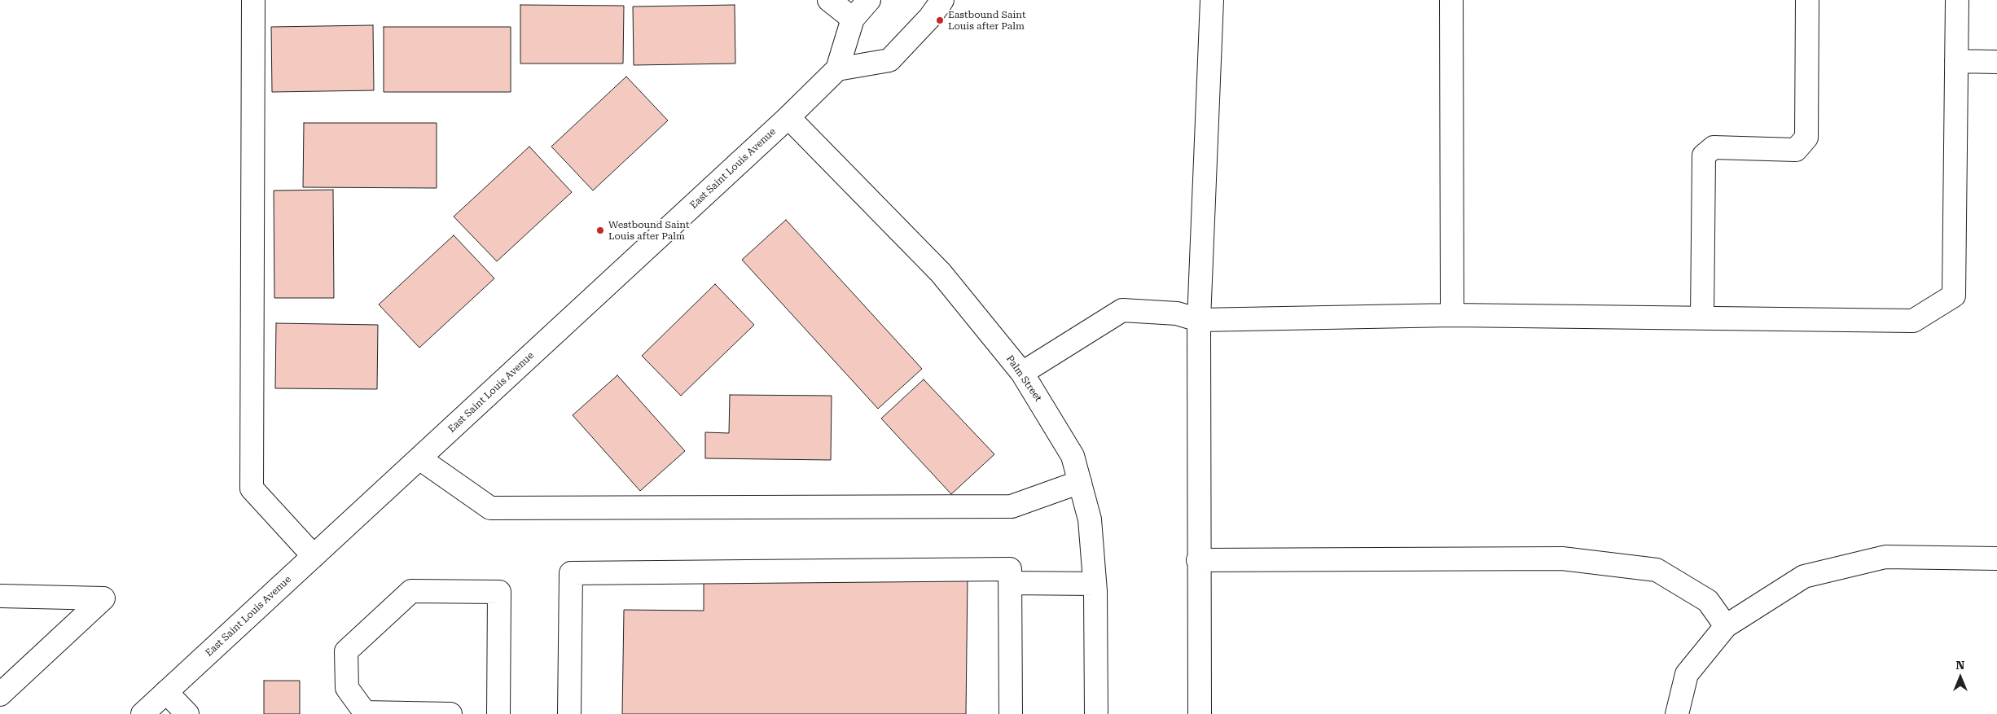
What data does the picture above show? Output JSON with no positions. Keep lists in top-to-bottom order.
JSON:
{
  "streets": {
    "main road": ["East Saint Louis Avenue", "Palm Street"]
  },
  "crossings": [
    ["East Saint Louis Avenue", "Palm Street"]
  ],
  "places": ["Eastbound Saint Louis after Palm", "Westbound Saint Louis after Palm"],
  "north": "top"
}
